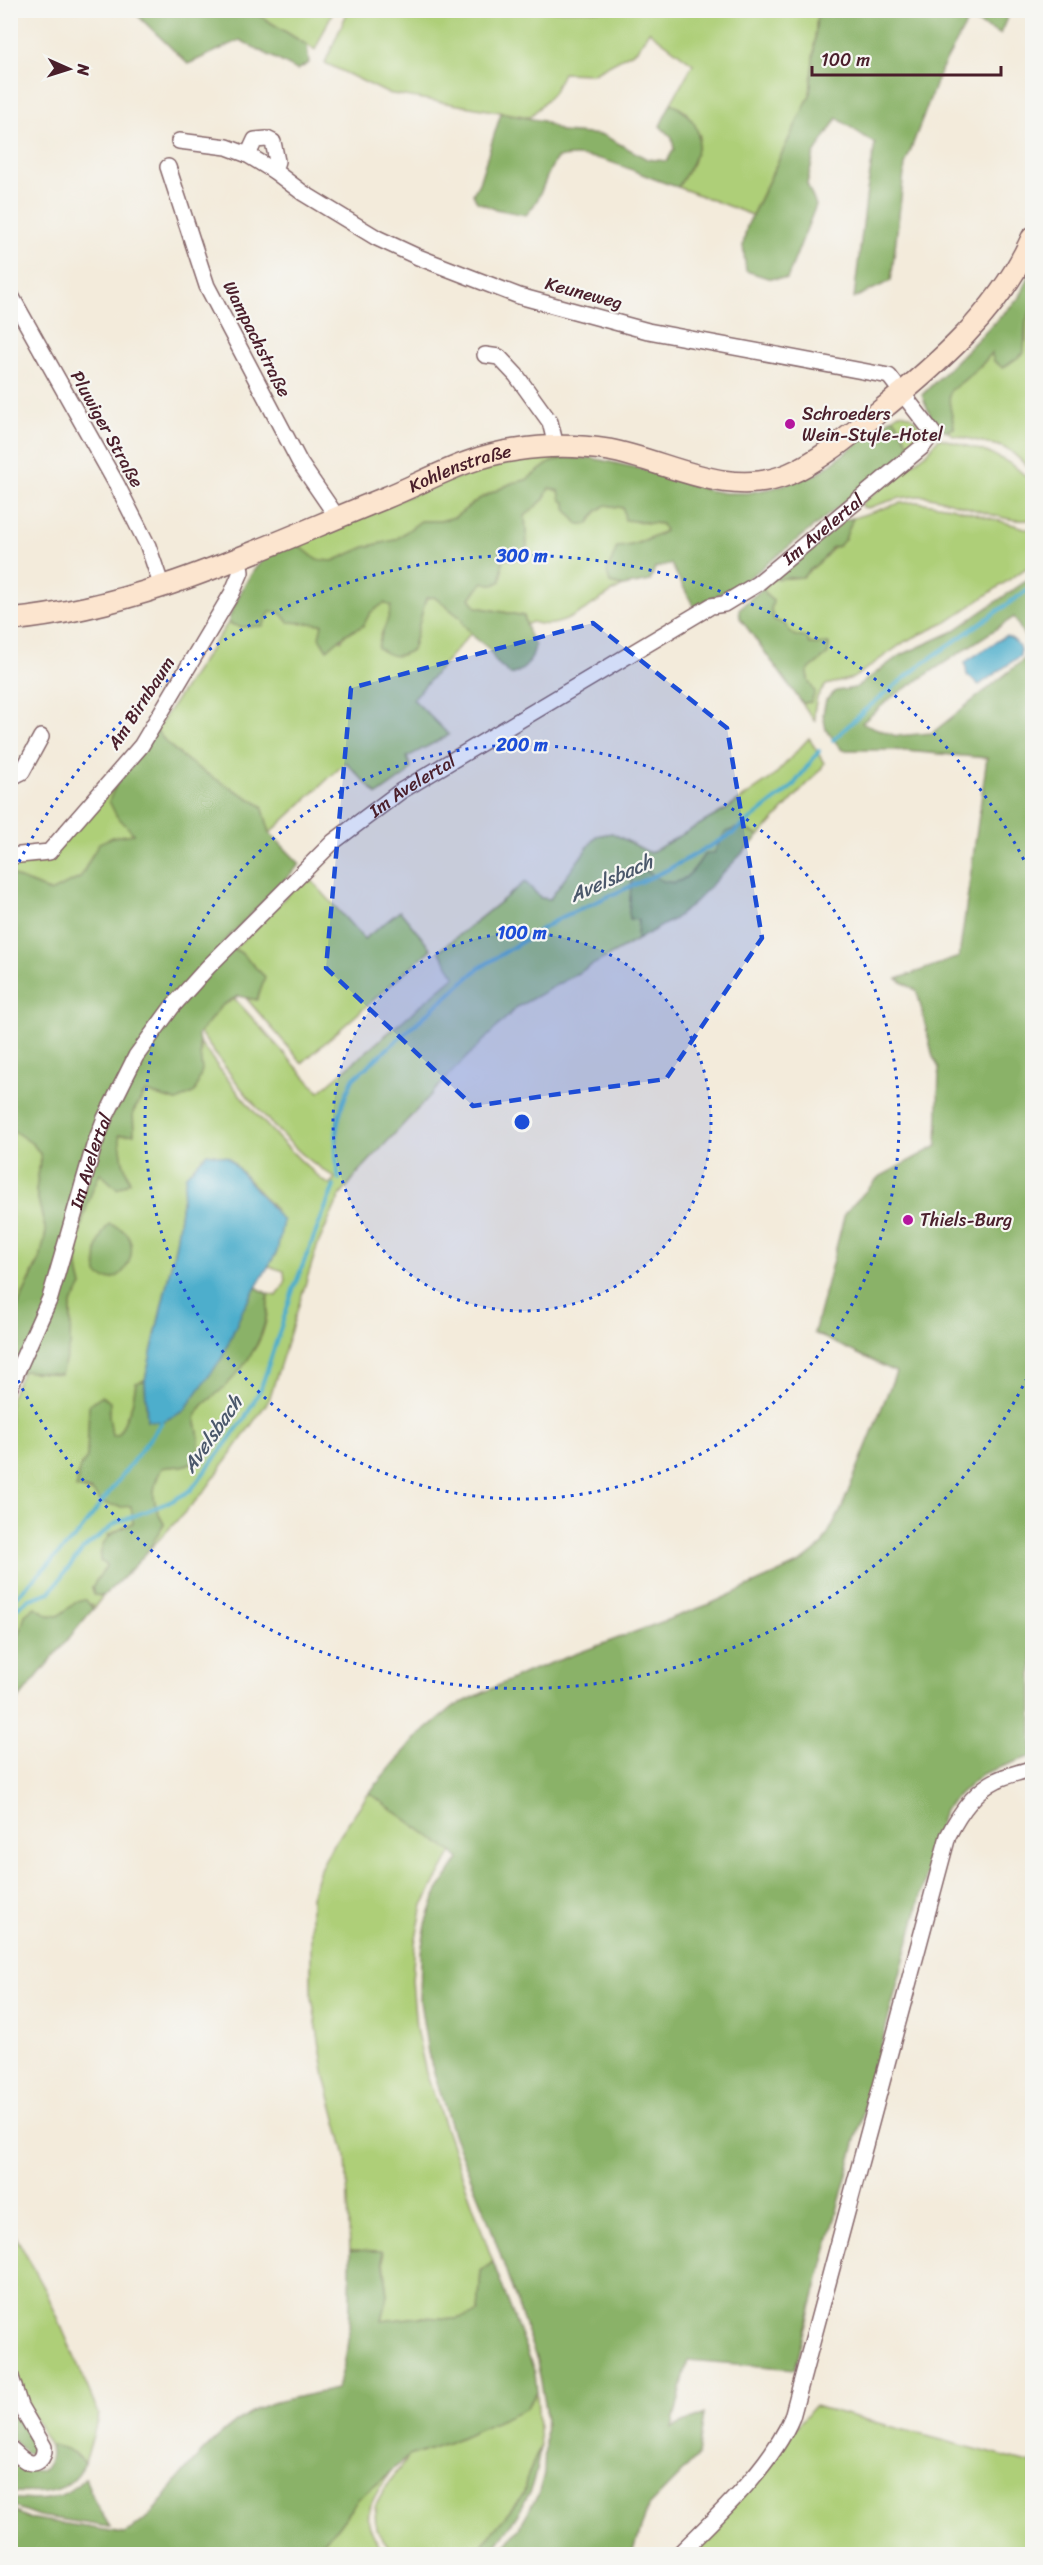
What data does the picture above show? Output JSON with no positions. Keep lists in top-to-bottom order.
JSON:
{
  "streets": {
    "main road": ["Kohlenstraße"],
    "street": [
      "Keuneweg",
      "Wampachstraße",
      "Pluwiger Straße",
      "Im Avelertal",
      "Am Birnbaum"
    ]
  },
  "crossings": [
    ["Keuneweg", "Kohlenstraße"],
    ["Keuneweg", "Im Avelertal"],
    ["Wampachstraße", "Kohlenstraße"],
    ["Pluwiger Straße", "Kohlenstraße"],
    ["Kohlenstraße", "Im Avelertal"],
    ["Kohlenstraße", "Am Birnbaum"]
  ],
  "water": ["Avelsbach"],
  "places": ["Schroeders Wein-Style-Hotel", "Thiels-Burg"],
  "scale_bar": "100 m",
  "north": "right",
  "rings": ["300 m", "200 m", "100 m"]
}
